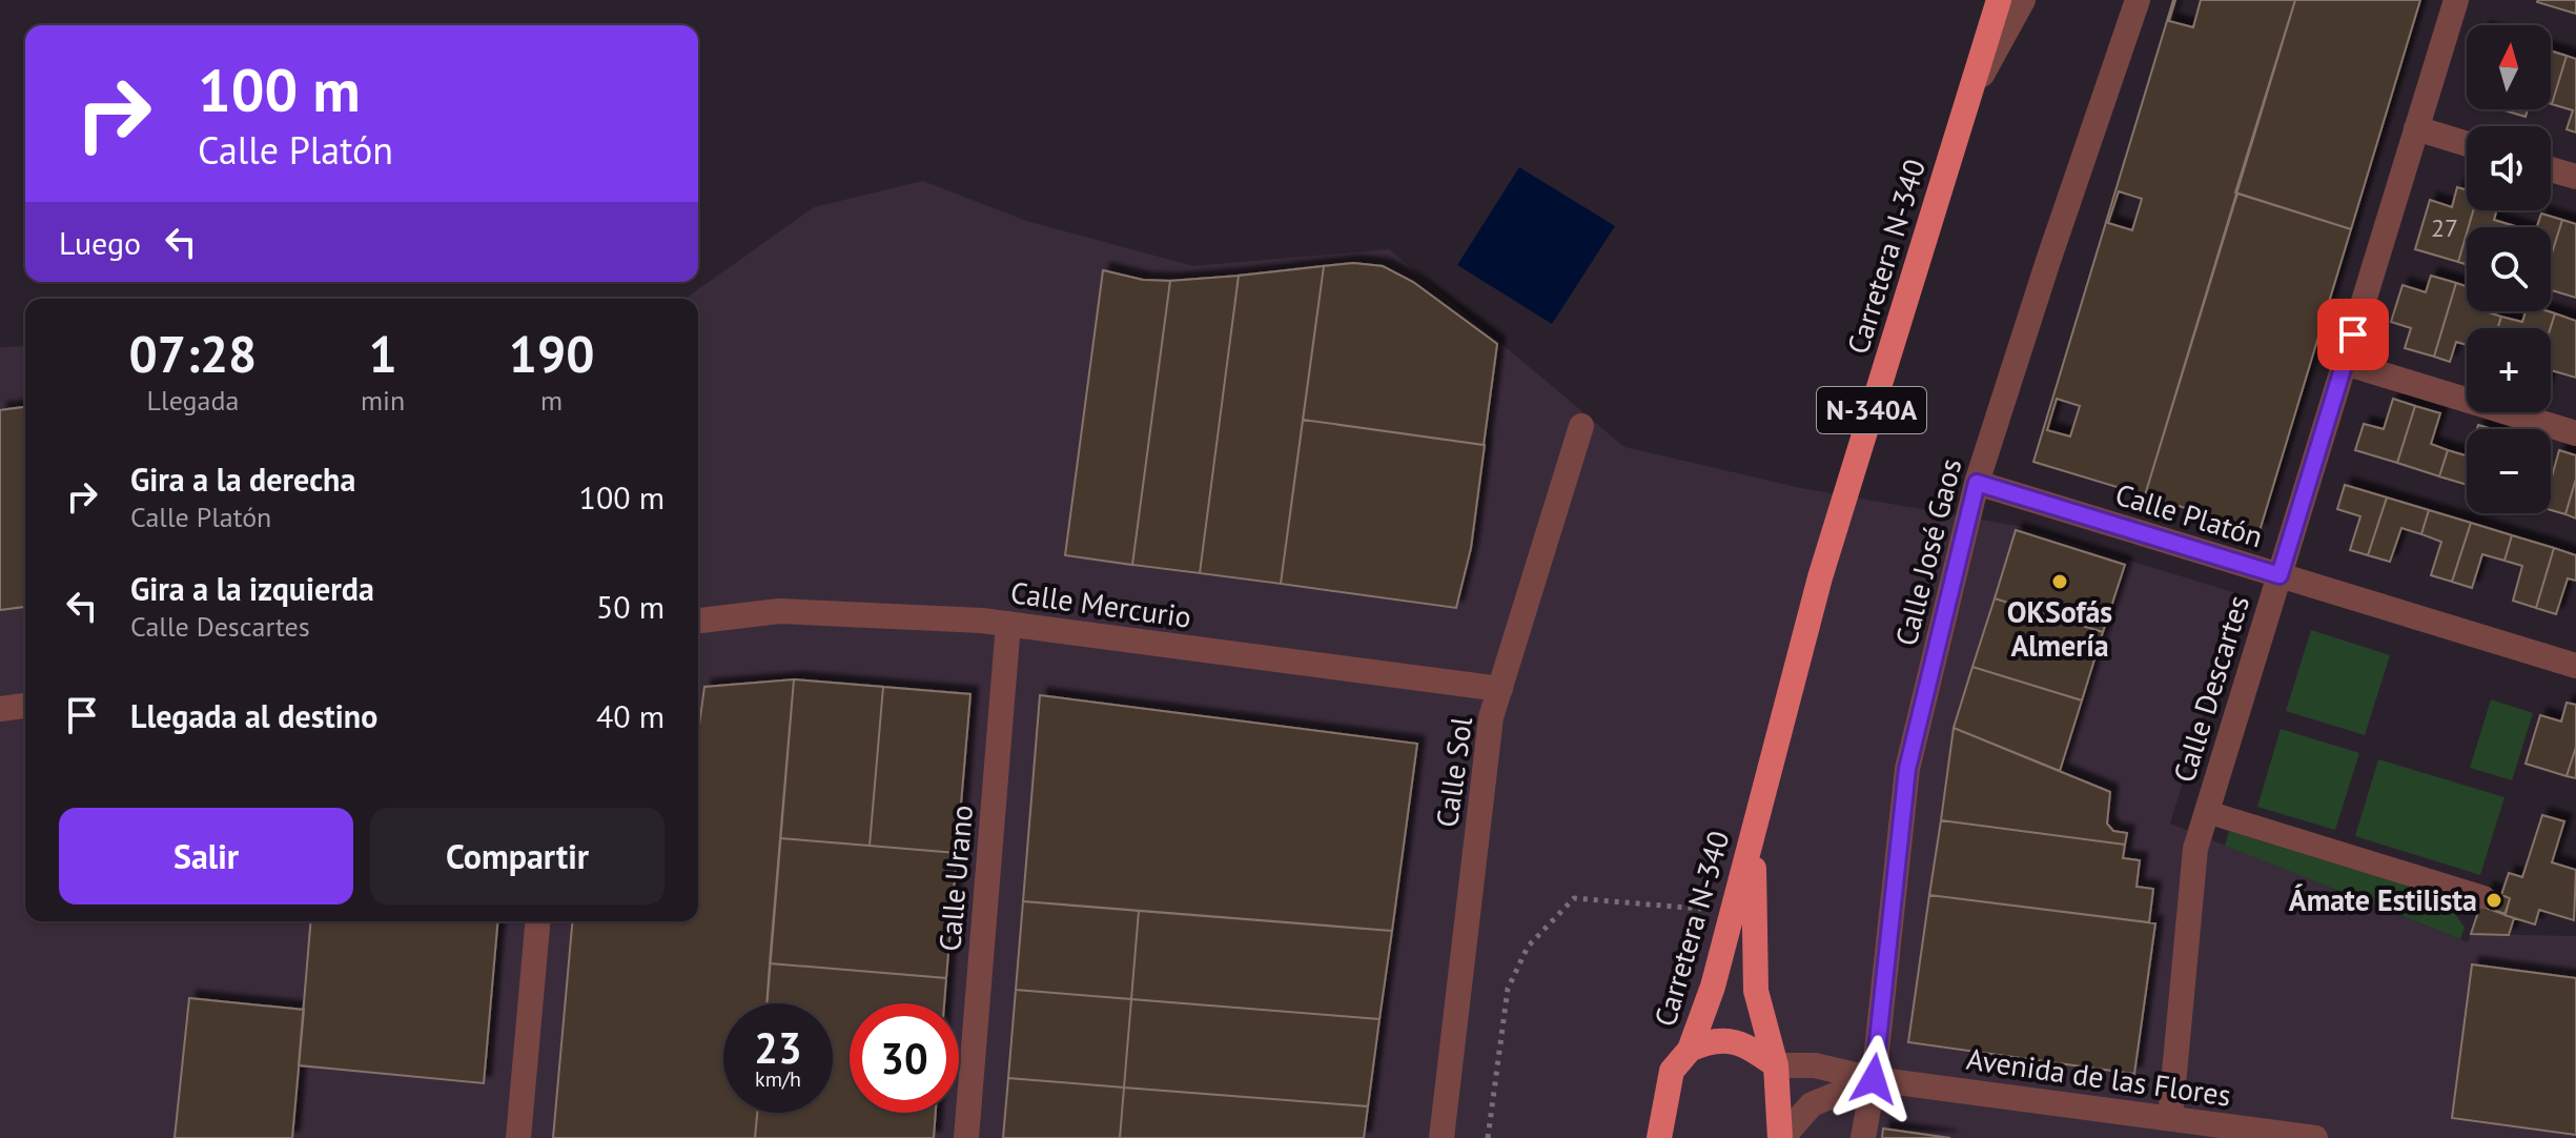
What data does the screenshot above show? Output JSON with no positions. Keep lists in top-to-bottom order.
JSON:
{
  "streets": {
    "highway": ["Carretera N-340", "N-340A"],
    "street": [
      "Calle Platón",
      "Calle José Gaos",
      "Calle Mercurio",
      "Calle Descartes",
      "Calle Sol",
      "Calle Urano",
      "Avenida de las Flores"
    ]
  },
  "crossings": [
    ["Carretera N-340", "Avenida de las Flores"],
    ["Calle Platón", "Calle José Gaos"],
    ["Calle Platón", "Calle Descartes"],
    ["Calle José Gaos", "Avenida de las Flores"],
    ["Calle Mercurio", "Calle Sol"],
    ["Calle Mercurio", "Calle Urano"],
    ["Calle Descartes", "Avenida de las Flores"]
  ],
  "places": ["OKSofás Almería", "Ámate Estilista"],
  "house_numbers": ["27"],
  "north": "top",
  "page": {
    "map_buttons": ["+", "−"],
    "turn": ["100 m", "Calle Platón"],
    "then": "Luego",
    "eta": [
      "07:28",
      "Llegada",
      "1",
      "min",
      "190",
      "m"
    ],
    "list": [
      {
        "name": "Gira a la derecha",
        "note": "Calle Platón",
        "value": "100 m"
      },
      {
        "name": "Gira a la izquierda",
        "note": "Calle Descartes",
        "value": "50 m"
      },
      {
        "name": "Llegada al destino",
        "value": "40 m"
      }
    ],
    "buttons": ["Salir", "Compartir"],
    "speed": "23 km/h",
    "limit": "30"
  }
}
